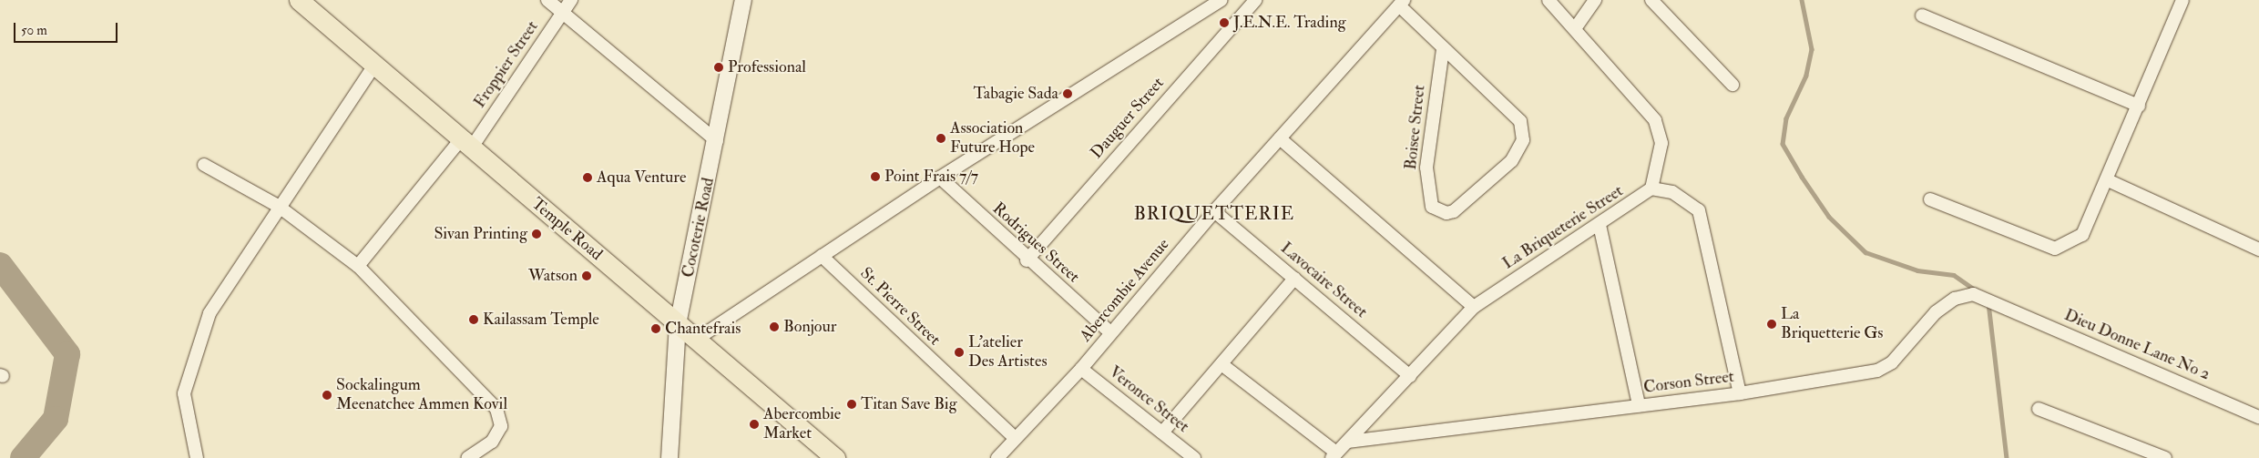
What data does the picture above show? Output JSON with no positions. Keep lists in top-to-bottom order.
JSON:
{
  "streets": {
    "main road": ["Temple Road"],
    "street": [
      "Froppier Street",
      "Dauguer Street",
      "Boisee Street",
      "Cocoterie Road",
      "La Briqueterie Street",
      "Rodrigues Street",
      "Lavocaire Street",
      "Abercombie Avenue",
      "St. Pierre Street",
      "Dieu Donne Lane No 2",
      "Corson Street",
      "Veronce Street"
    ]
  },
  "crossings": [
    ["Froppier Street", "Temple Road"],
    ["Dauguer Street", "Rodrigues Street"],
    ["Boisee Street", "Abercombie Avenue"],
    ["Cocoterie Road", "Temple Road"],
    ["La Briqueterie Street", "Lavocaire Street"],
    ["La Briqueterie Street", "Corson Street"],
    ["Rodrigues Street", "Abercombie Avenue"],
    ["Lavocaire Street", "Abercombie Avenue"],
    ["Abercombie Avenue", "St. Pierre Street"],
    ["Abercombie Avenue", "Veronce Street"],
    ["Dieu Donne Lane No 2", "Corson Street"]
  ],
  "districts": ["BRIQUETTERIE"],
  "places": [
    "J.E.N.E. Trading",
    "Professional",
    "Tabagie Sada",
    "Association Future Hope",
    "Point Frais 7/7",
    "Aqua Venture",
    "Sivan Printing",
    "Watson",
    "Kailassam Temple",
    "La Briquetterie Gs",
    "Bonjour",
    "Chantefrais",
    "L'atelier Des Artistes",
    "Sockalingum Meenatchee Ammen Kovil",
    "Titan Save Big",
    "Abercombie Market"
  ],
  "scale_bar": "50 m"
}
